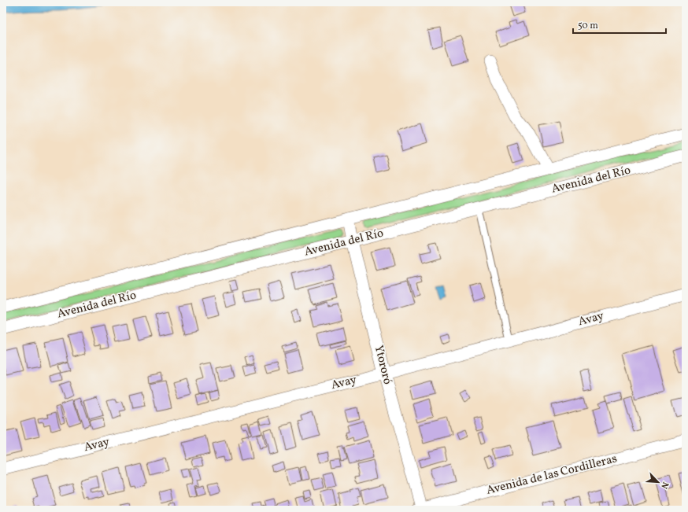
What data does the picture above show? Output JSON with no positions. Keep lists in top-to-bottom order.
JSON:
{
  "streets": {
    "street": [
      "Avenida del Río",
      "Avay",
      "Ytororó",
      "Avenida de las Cordilleras"
    ]
  },
  "crossings": [
    ["Avenida del Río", "Ytororó"],
    ["Avay", "Ytororó"],
    ["Ytororó", "Avenida de las Cordilleras"]
  ],
  "scale_bar": "50 m",
  "north": "bottom right"
}
